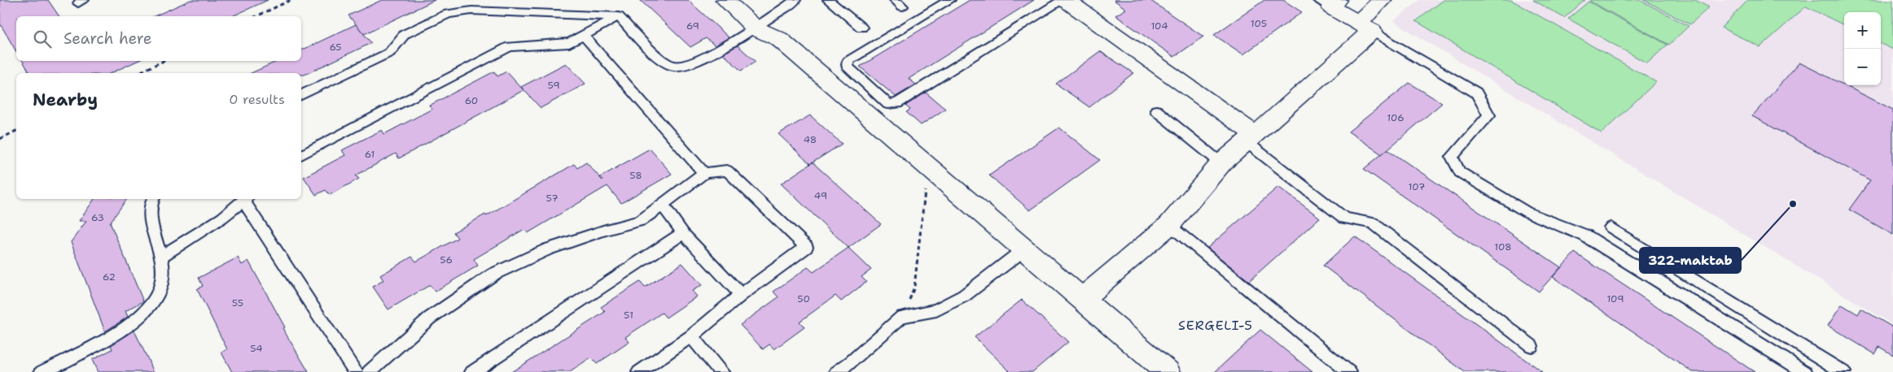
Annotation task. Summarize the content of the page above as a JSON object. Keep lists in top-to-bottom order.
{
  "districts": ["SERGELI-5"],
  "places": ["322-maktab"],
  "house_numbers": [
    "105",
    "69",
    "104",
    "65",
    "59",
    "60",
    "106",
    "48",
    "61",
    "58",
    "107",
    "49",
    "57",
    "63",
    "108",
    "56",
    "62",
    "50",
    "109",
    "55",
    "51",
    "54"
  ],
  "page": {
    "map_buttons": ["+", "−"],
    "search": "Search here",
    "heading": ["Nearby", "0 results"]
  }
}
